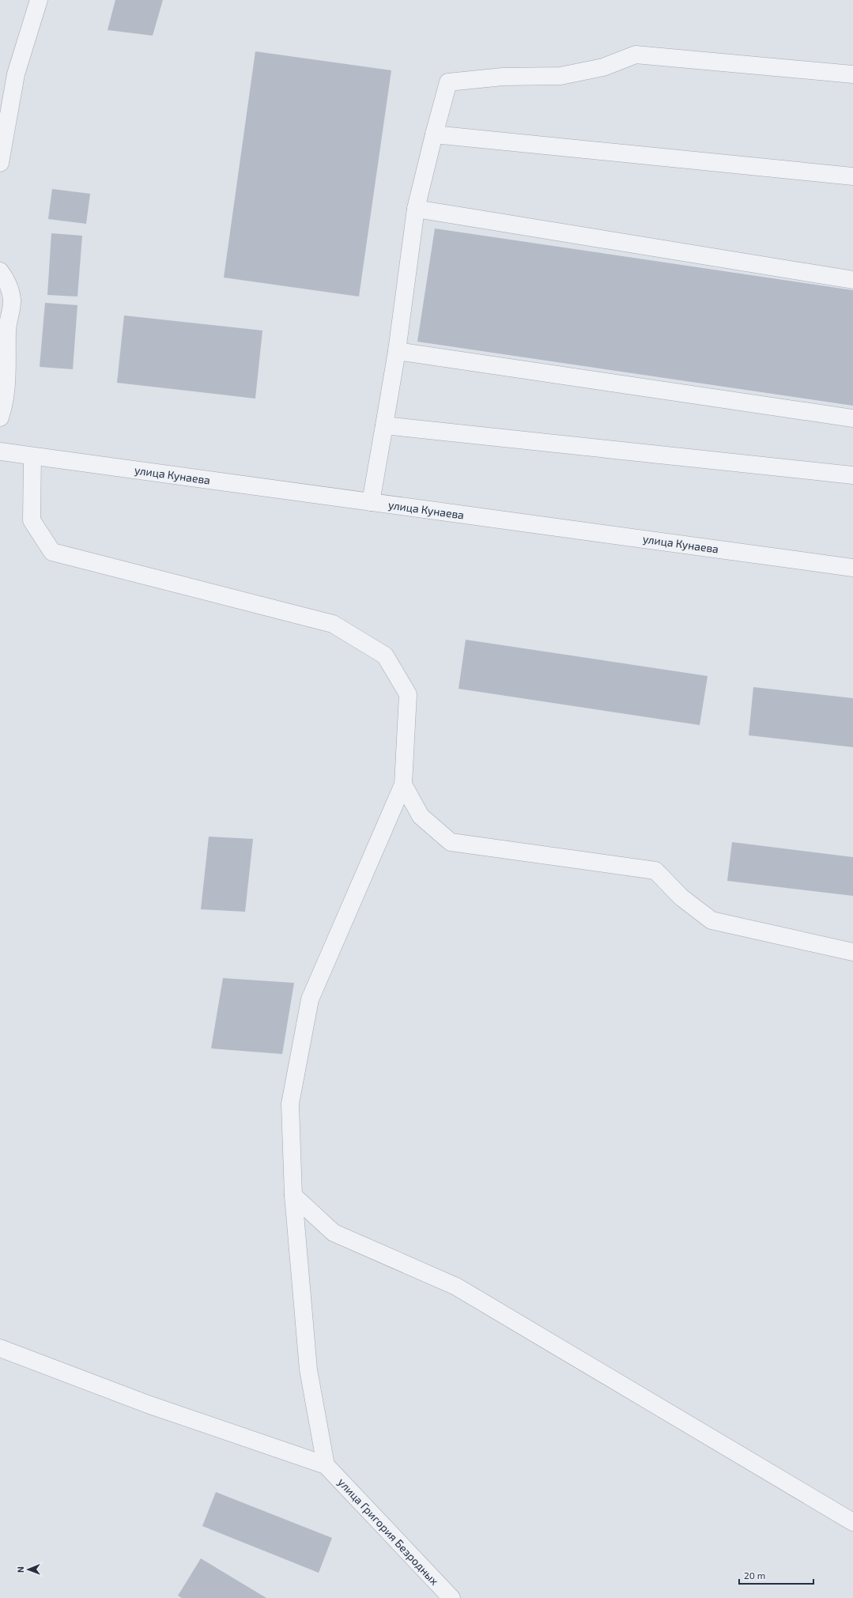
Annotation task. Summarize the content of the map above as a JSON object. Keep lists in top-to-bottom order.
{
  "streets": {
    "street": ["улица Кунаева", "улица Григория Безродных"]
  },
  "scale_bar": "20 m",
  "north": "left"
}
